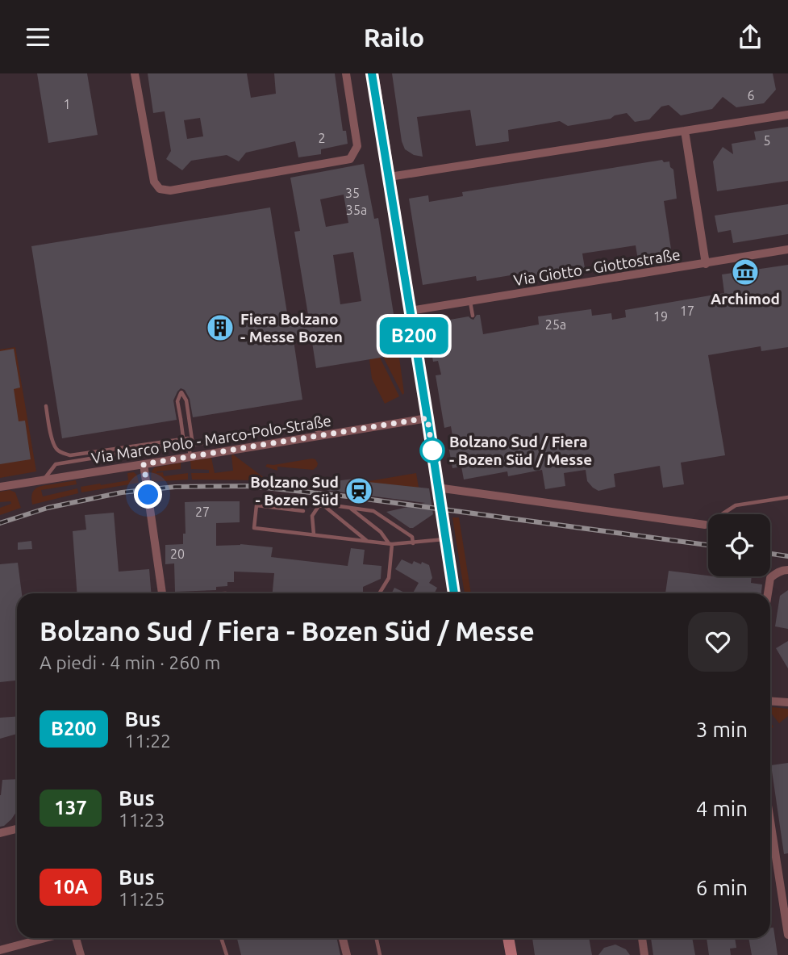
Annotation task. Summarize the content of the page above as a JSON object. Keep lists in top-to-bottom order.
{
  "streets": {
    "street": ["Via Giotto - Giottostraße", "Via Marco Polo - Marco-Polo-Straße"]
  },
  "places": {
    "museum": ["Archimod"],
    "building": ["Fiera Bolzano - Messe Bozen"],
    "other": ["Bolzano Sud / Fiera - Bozen Süd / Messe"],
    "station": ["Bolzano Sud - Bozen Süd"]
  },
  "lines": ["bus line B200"],
  "house_numbers": [
    "6",
    "1",
    "2",
    "5",
    "35",
    "35a",
    "17",
    "19",
    "25a",
    "27",
    "20"
  ],
  "page": {
    "header": "Railo",
    "on_map": "B200",
    "heading": ["Bolzano Sud / Fiera - Bozen Süd / Messe", "A piedi · 4 min · 260 m"],
    "list": [
      {
        "mark": "B200",
        "name": "Bus",
        "note": "11:22",
        "value": "3 min"
      },
      {
        "mark": "137",
        "name": "Bus",
        "note": "11:23",
        "value": "4 min"
      },
      {
        "mark": "10A",
        "name": "Bus",
        "note": "11:25",
        "value": "6 min"
      }
    ]
  }
}
